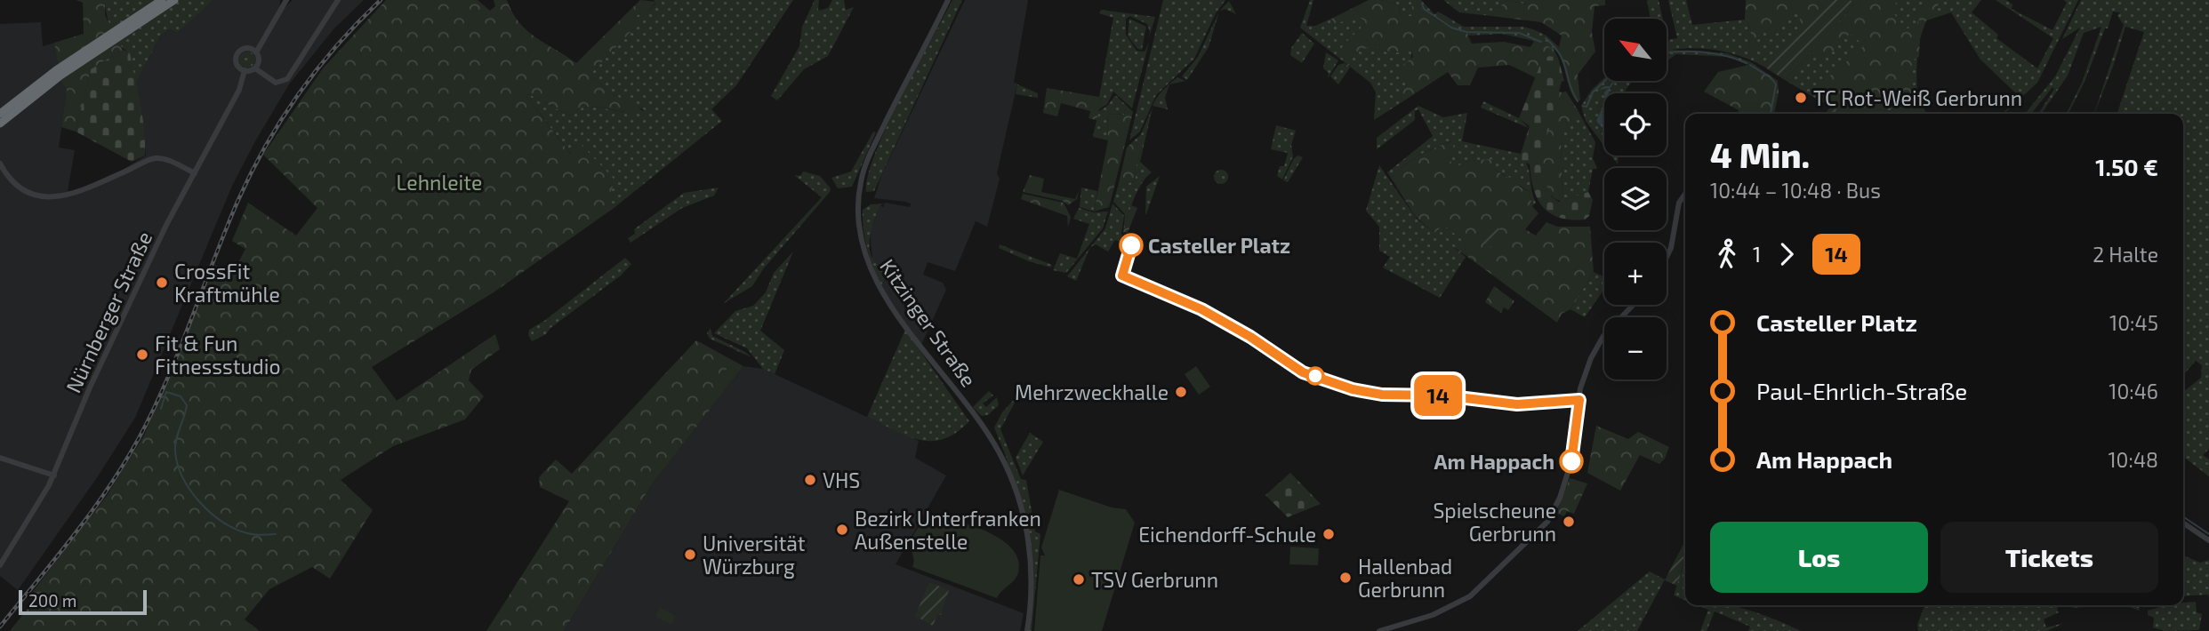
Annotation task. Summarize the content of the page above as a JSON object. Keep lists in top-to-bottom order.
{
  "streets": {
    "street": ["Nürnberger Straße", "Kitzinger Straße"]
  },
  "parks": ["Lehnleite"],
  "places": [
    "TC Rot-Weiß Gerbrunn",
    "Casteller Platz",
    "CrossFit Kraftmühle",
    "Fit & Fun Fitnessstudio",
    "Mehrzweckhalle",
    "Am Happach",
    "VHS",
    "Spielscheune Gerbrunn",
    "Bezirk Unterfranken Außenstelle",
    "Eichendorff-Schule",
    "Universität Würzburg",
    "Hallenbad Gerbrunn",
    "TSV Gerbrunn"
  ],
  "lines": ["bus line 14"],
  "scale_bar": "200 m",
  "north": "top left",
  "page": {
    "on_map": "14",
    "map_buttons": ["+", "−"],
    "heading": ["4 Min.", "10:44 – 10:48 · Bus", "1.50 €"],
    "legs": ["1", "14", "2 Halte"],
    "list": [
      {
        "name": "Casteller Platz",
        "value": "10:45"
      },
      {
        "name": "Paul-Ehrlich-Straße",
        "value": "10:46"
      },
      {
        "name": "Am Happach",
        "value": "10:48"
      }
    ],
    "buttons": ["Los", "Tickets"],
    "scale": "200 m"
  }
}
